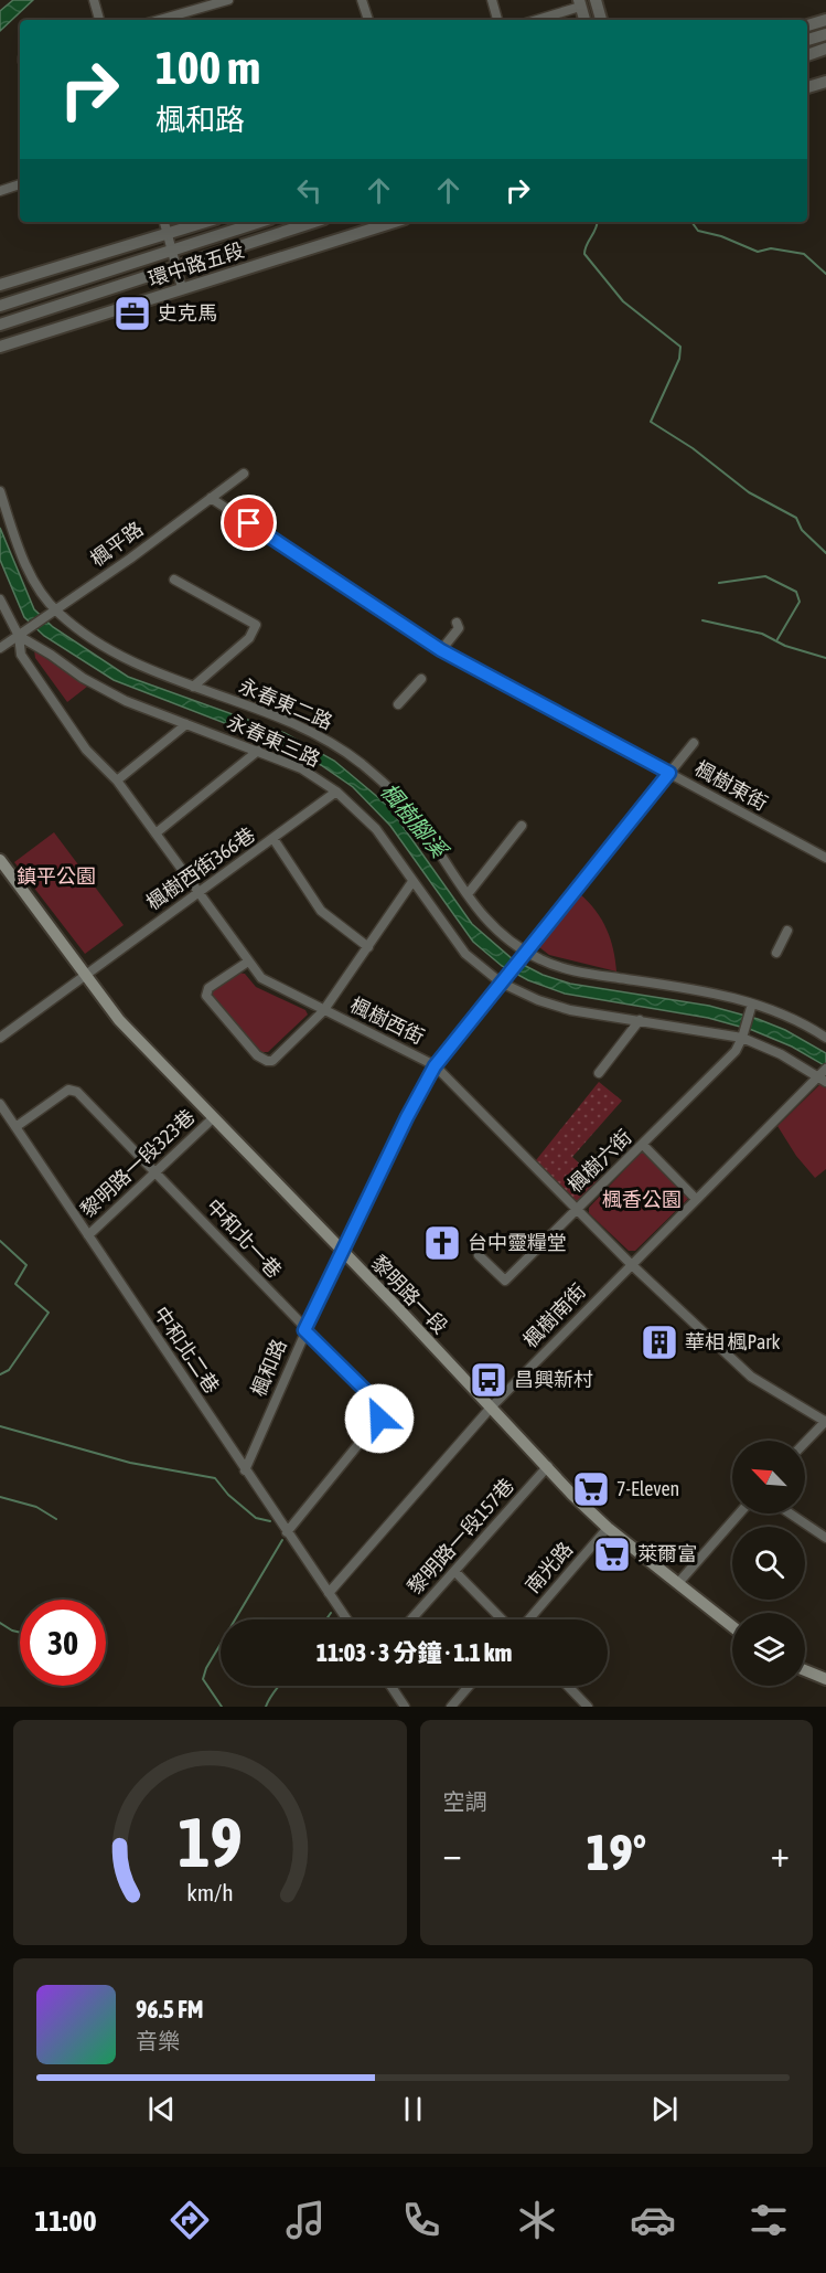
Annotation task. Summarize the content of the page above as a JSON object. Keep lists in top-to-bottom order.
{
  "streets": {
    "main road": ["黎明路一段"],
    "street": [
      "環中路五段",
      "楓平路",
      "永春東二路",
      "永春東三路",
      "楓樹東街",
      "楓樹西街366巷",
      "楓樹西街",
      "楓樹六街",
      "黎明路一段323巷",
      "中和北一巷",
      "楓樹南街",
      "中和北二巷",
      "楓和路",
      "黎明路一段157巷",
      "南光路"
    ]
  },
  "crossings": [
    ["楓平路", "永春東二路"],
    ["楓平路", "永春東三路"],
    ["楓平路", "楓樹東街"],
    ["楓平路", "楓樹西街"],
    ["永春東二路", "楓和路"],
    ["永春東三路", "楓樹西街366巷"],
    ["永春東三路", "楓樹西街"],
    ["永春東三路", "楓樹六街"],
    ["永春東三路", "楓樹南街"],
    ["永春東三路", "楓和路"],
    ["楓樹西街366巷", "楓樹西街"],
    ["楓樹西街366巷", "黎明路一段"],
    ["楓樹西街", "楓樹六街"],
    ["楓樹西街", "楓樹南街"],
    ["楓樹西街", "楓和路"],
    ["黎明路一段323巷", "中和北一巷"],
    ["黎明路一段323巷", "黎明路一段"],
    ["黎明路一段323巷", "中和北二巷"],
    ["中和北一巷", "中和北二巷"],
    ["中和北一巷", "楓和路"],
    ["黎明路一段", "楓樹南街"],
    ["黎明路一段", "楓和路"],
    ["黎明路一段", "黎明路一段157巷"],
    ["黎明路一段", "南光路"],
    ["楓樹南街", "中和北二巷"],
    ["中和北二巷", "楓和路"]
  ],
  "water": ["楓樹腳溪"],
  "parks": ["鎮平公園", "楓香公園"],
  "places": {
    "office": ["史克馬"],
    "church": ["台中靈糧堂"],
    "building": ["華相 楓Park"],
    "bus stop": ["昌興新村"],
    "supermarket": ["7-Eleven", "萊爾富"]
  },
  "north": "top left",
  "page": {
    "turn": ["100 m", "楓和路"],
    "limit": "30",
    "trip": "11:03 · 3 分鐘 · 1.1 km",
    "tile": "空調",
    "heat": ["−", "19°", "+"],
    "song": ["96.5 FM", "音樂"],
    "tabs": "11:00",
    "gauge": ["19", "km/h"]
  }
}
